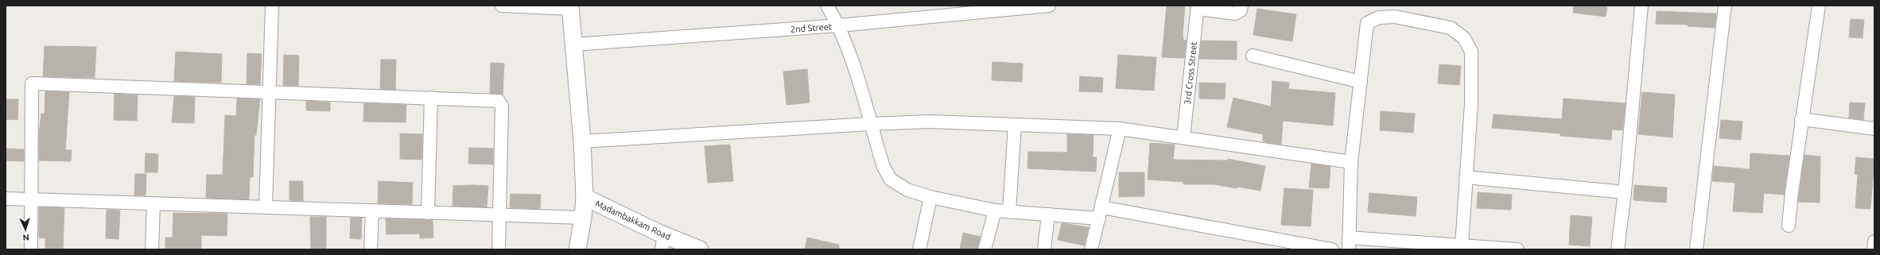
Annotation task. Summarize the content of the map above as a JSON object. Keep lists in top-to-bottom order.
{
  "streets": {
    "street": ["2nd Street", "3rd Cross Street", "Madambakkam Road"]
  },
  "north": "bottom"
}
